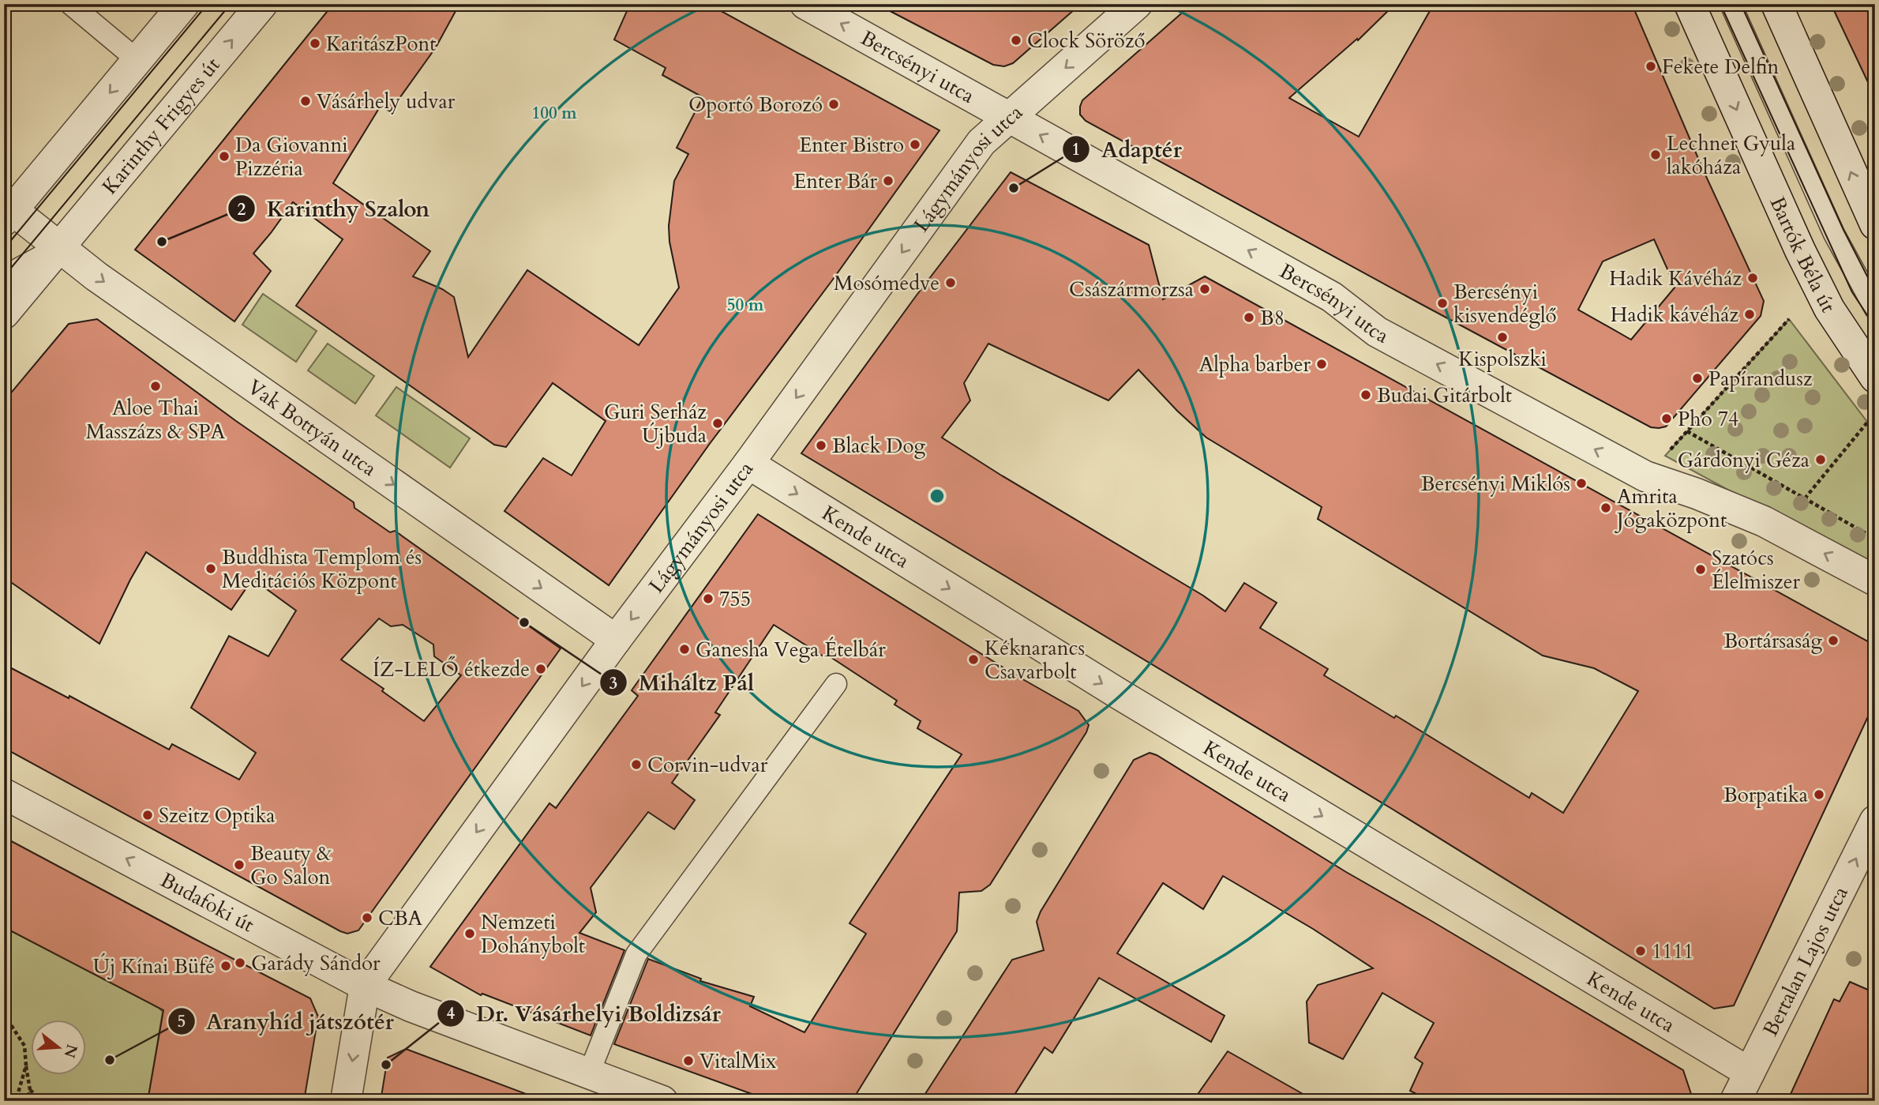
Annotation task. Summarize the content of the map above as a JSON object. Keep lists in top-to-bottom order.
{
  "streets": {
    "street": [
      "Bercsényi utca",
      "Karinthy Frigyes út",
      "Lágymányosi utca",
      "Bartók Béla út",
      "Vak Bottyán utca",
      "Kende utca",
      "Budafoki út",
      "Bertalan Lajos utca"
    ]
  },
  "crossings": [
    ["Bercsényi utca", "Lágymányosi utca"],
    ["Karinthy Frigyes út", "Vak Bottyán utca"],
    ["Lágymányosi utca", "Vak Bottyán utca"],
    ["Lágymányosi utca", "Kende utca"],
    ["Lágymányosi utca", "Budafoki út"],
    ["Kende utca", "Bertalan Lajos utca"]
  ],
  "one_way": [
    "Bercsényi utca",
    "Lágymányosi utca",
    "Vak Bottyán utca",
    "Kende utca",
    "Budafoki út",
    "Bertalan Lajos utca"
  ],
  "places": [
    "Clock Söröző",
    "KaritászPont",
    "Fekete Delfin",
    "Vásárhely udvar",
    "Oportó Borozó",
    "Enter Bistro",
    "Lechner Gyula lakóháza",
    "Da Giovanni Pizzéria",
    "Enter Bár",
    "Adaptér",
    "Karinthy Szalon",
    "Hadik Kávéház",
    "Mosómedve",
    "Császármorzsa",
    "Bercsényi kisvendéglő",
    "Hadik kávéház",
    "B8",
    "Kispolszki",
    "Alpha barber",
    "Papírandusz",
    "Aloe Thai Masszázs & SPA",
    "Budai Gitárbolt",
    "Pho 74",
    "Guri Serház Újbuda",
    "Black Dog",
    "Gárdonyi Géza",
    "Bercsényi Miklós",
    "Amrita Jógaközpont",
    "Buddhista Templom és Meditációs Központ",
    "Szatócs Élelmiszer",
    "755",
    "Miháltz Pál",
    "Bortársaság",
    "Ganesha Vega Ételbár",
    "Kéknarancs Csavarbolt",
    "ÍZ-LELŐ étkezde",
    "Corvin-udvar",
    "Borpatika",
    "Szeitz Optika",
    "Beauty & Go Salon",
    "CBA",
    "Nemzeti Dohánybolt",
    "1111",
    "Garády Sándor",
    "Új Kínai Büfé",
    "Aranyhíd játszótér",
    "VitalMix",
    "Dr. Vásárhelyi Boldizsár"
  ],
  "north": "right",
  "rings": ["100 m", "50 m"]
}
